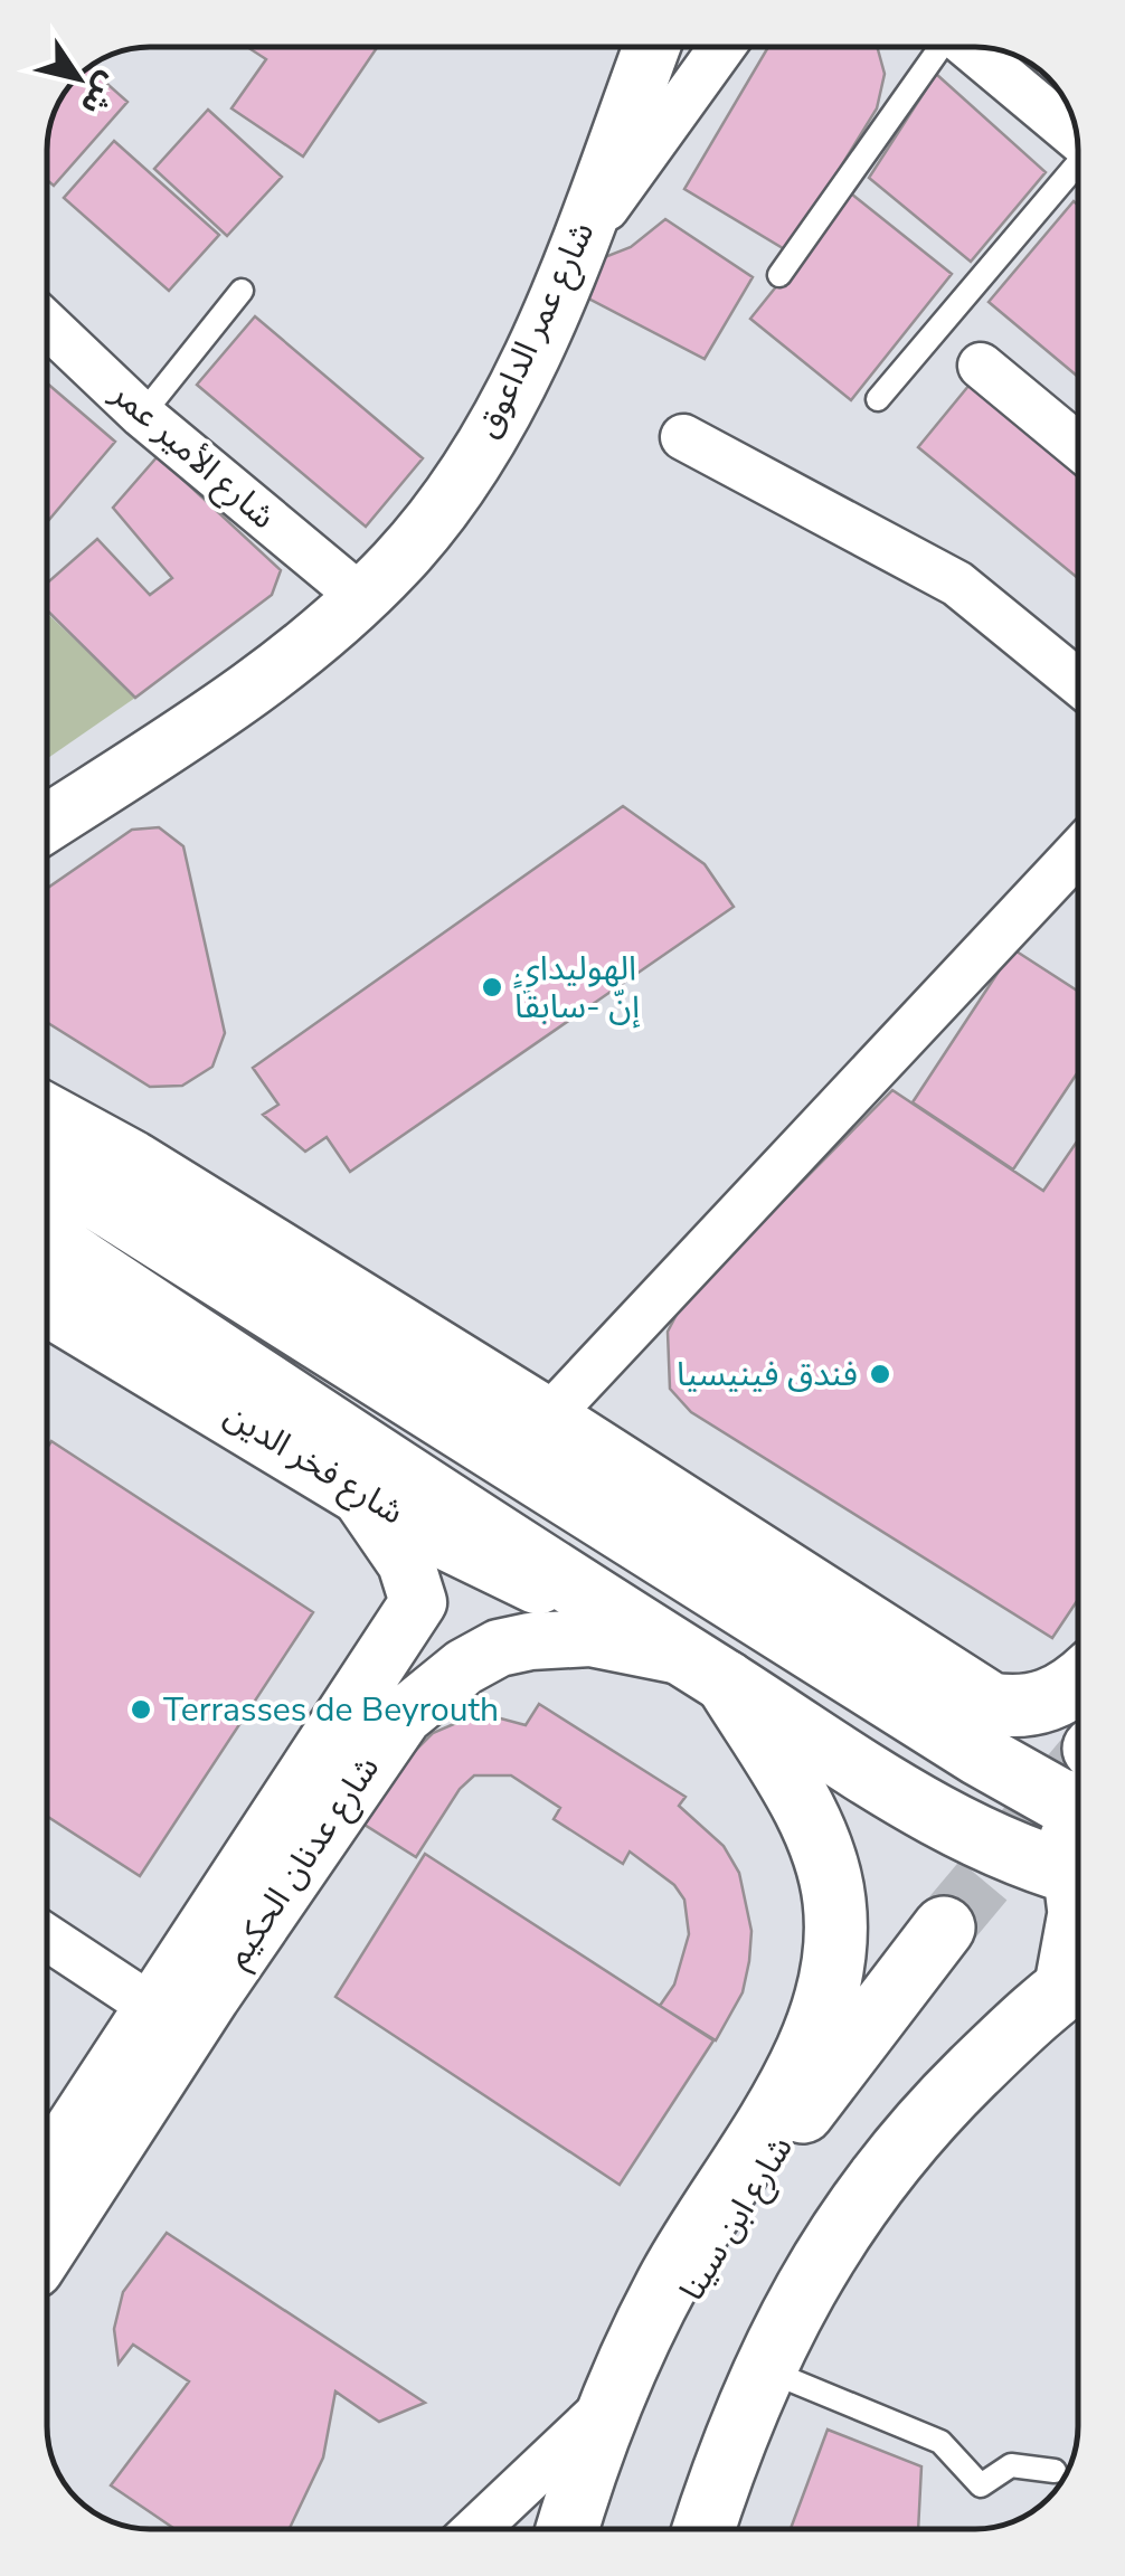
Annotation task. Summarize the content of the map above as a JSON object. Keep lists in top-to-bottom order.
{
  "streets": {
    "main road": ["شارع فخر الدين", "شارع ابن سينا"],
    "street": ["شارع عمر الداعوق", "شارع الأمير عمر", "شارع عدنان الحكيم"]
  },
  "crossings": [
    ["شارع عمر الداعوق", "شارع الأمير عمر"],
    ["شارع فخر الدين", "شارع عدنان الحكيم"]
  ],
  "places": ["الهوليداي إنّ -سابقاً", "فندق فينيسيا", "Terrasses de Beyrouth"],
  "north": "bottom right"
}
